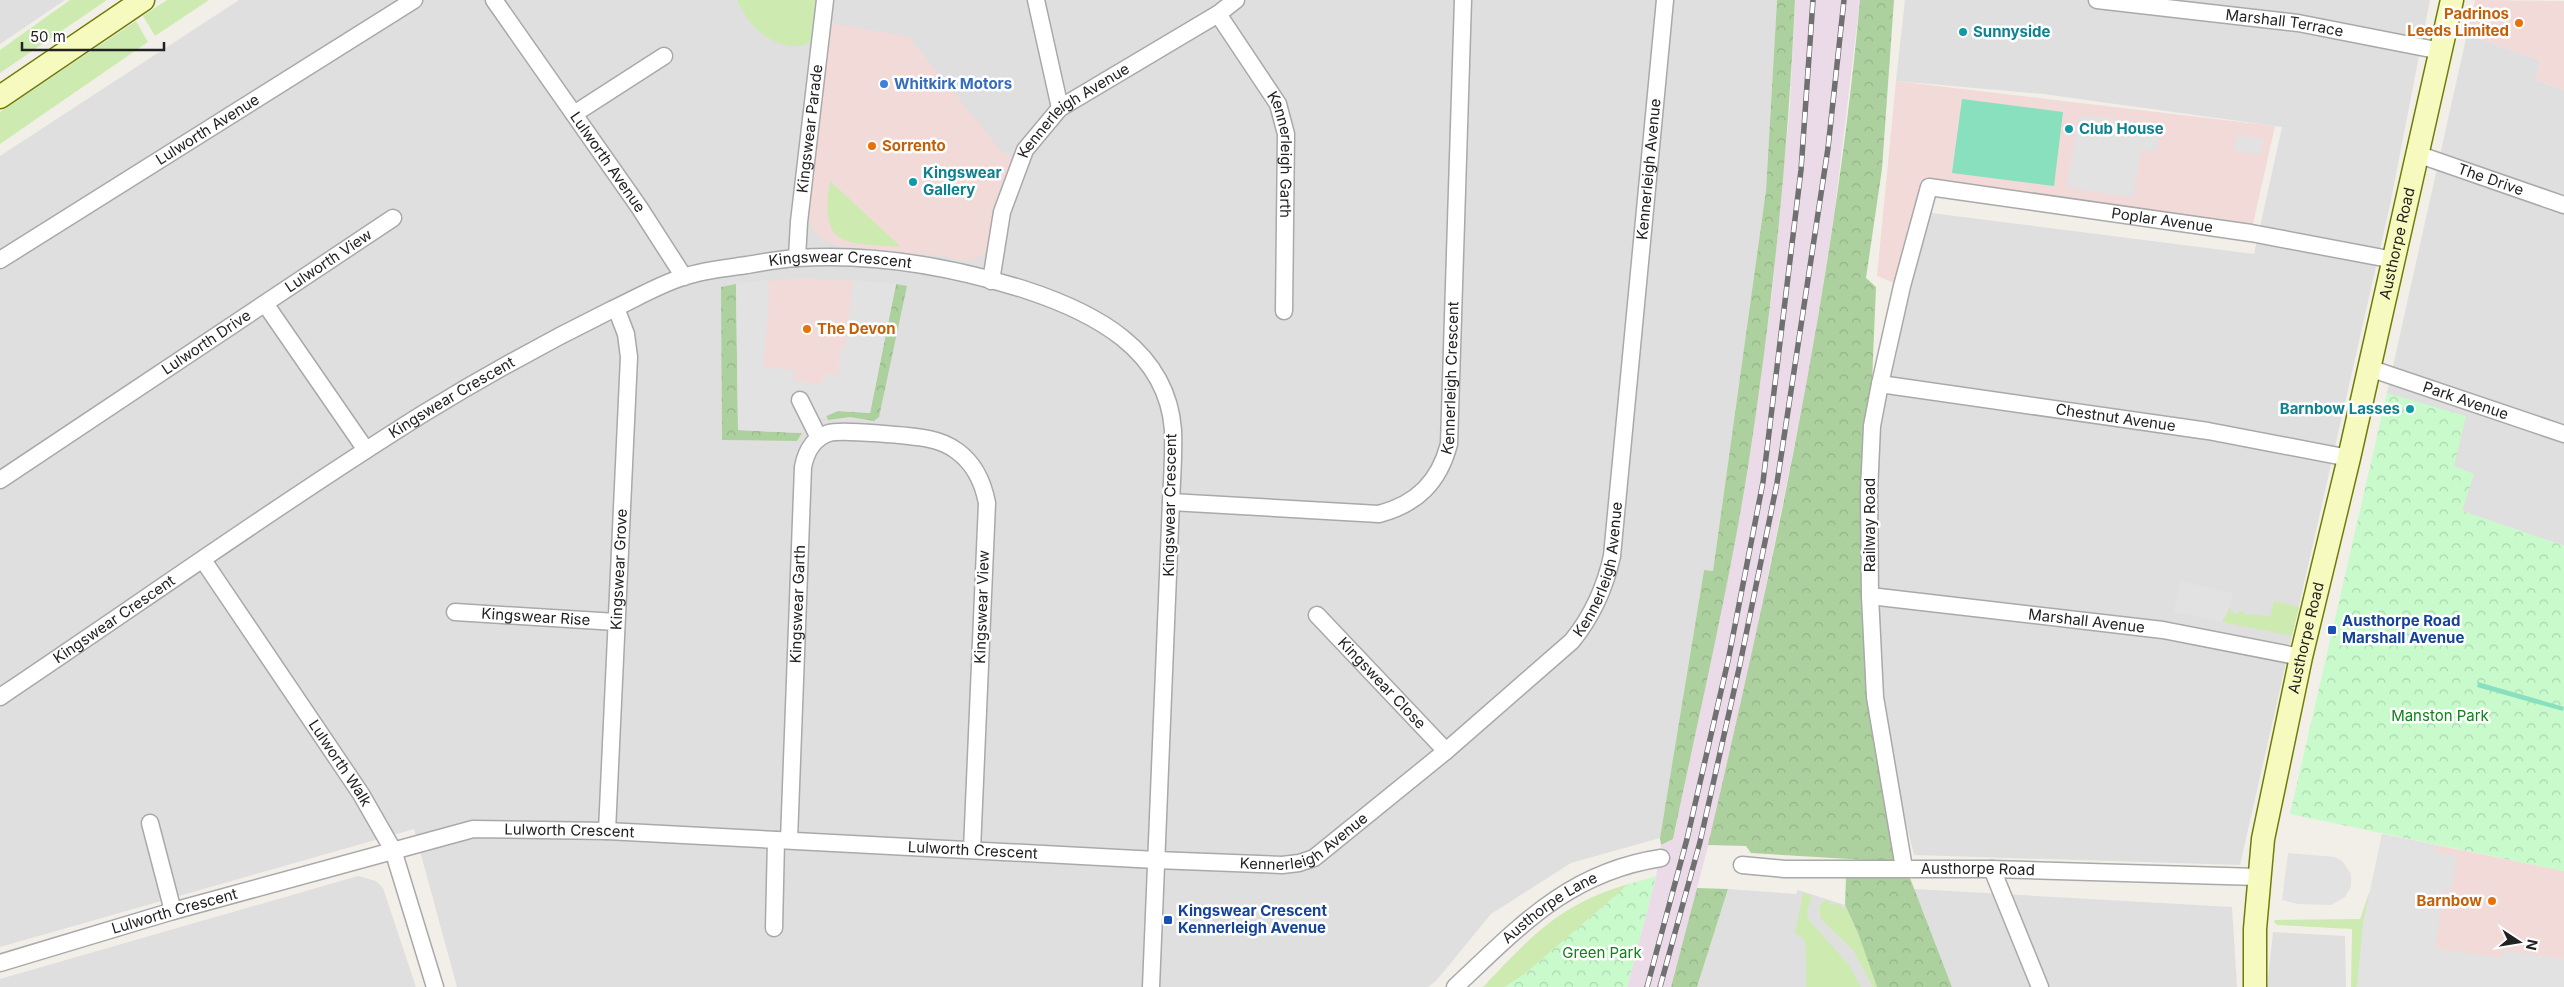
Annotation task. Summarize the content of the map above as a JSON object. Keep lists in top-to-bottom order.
{
  "streets": {
    "street": [
      "Marshall Terrace",
      "Kennerleigh Avenue",
      "Kingswear Parade",
      "Lulworth Avenue",
      "Kennerleigh Garth",
      "The Drive",
      "Poplar Avenue",
      "Austhorpe Road",
      "Lulworth View",
      "Kingswear Crescent",
      "Lulworth Drive",
      "Kennerleigh Crescent",
      "Park Avenue",
      "Chestnut Avenue",
      "Railway Road",
      "Kingswear Grove",
      "Kingswear Garth",
      "Kingswear View",
      "Kingswear Rise",
      "Marshall Avenue",
      "Kingswear Close",
      "Lulworth Walk",
      "Lulworth Crescent",
      "Austhorpe Lane"
    ]
  },
  "crossings": [
    ["Marshall Terrace", "Austhorpe Road"],
    ["Kennerleigh Avenue", "Kennerleigh Garth"],
    ["Kennerleigh Avenue", "Kingswear Crescent"],
    ["Kennerleigh Avenue", "Kingswear Close"],
    ["Kennerleigh Avenue", "Lulworth Crescent"],
    ["Kingswear Parade", "Kingswear Crescent"],
    ["Lulworth Avenue", "Kingswear Crescent"],
    ["The Drive", "Austhorpe Road"],
    ["Poplar Avenue", "Austhorpe Road"],
    ["Poplar Avenue", "Railway Road"],
    ["Austhorpe Road", "Park Avenue"],
    ["Austhorpe Road", "Chestnut Avenue"],
    ["Austhorpe Road", "Railway Road"],
    ["Austhorpe Road", "Marshall Avenue"],
    ["Lulworth View", "Lulworth Drive"],
    ["Kingswear Crescent", "Lulworth Drive"],
    ["Kingswear Crescent", "Kennerleigh Crescent"],
    ["Kingswear Crescent", "Kingswear Grove"],
    ["Kingswear Crescent", "Lulworth Walk"],
    ["Kingswear Crescent", "Lulworth Crescent"],
    ["Chestnut Avenue", "Railway Road"],
    ["Railway Road", "Marshall Avenue"],
    ["Kingswear Grove", "Kingswear Rise"],
    ["Kingswear Grove", "Lulworth Crescent"],
    ["Kingswear Garth", "Kingswear View"],
    ["Kingswear Garth", "Lulworth Crescent"],
    ["Kingswear View", "Lulworth Crescent"],
    ["Lulworth Walk", "Lulworth Crescent"]
  ],
  "parks": ["Manston Park", "Green Park"],
  "places": {
    "other": [
      "Padrinos Leeds Limited",
      "Sunnyside",
      "Whitkirk Motors",
      "Club House",
      "Sorrento",
      "Kingswear Gallery",
      "The Devon",
      "Barnbow Lasses",
      "Barnbow"
    ],
    "transit": ["Austhorpe Road Marshall Avenue", "Kingswear Crescent Kennerleigh Avenue"]
  },
  "scale_bar": "50 m",
  "north": "right"
}
